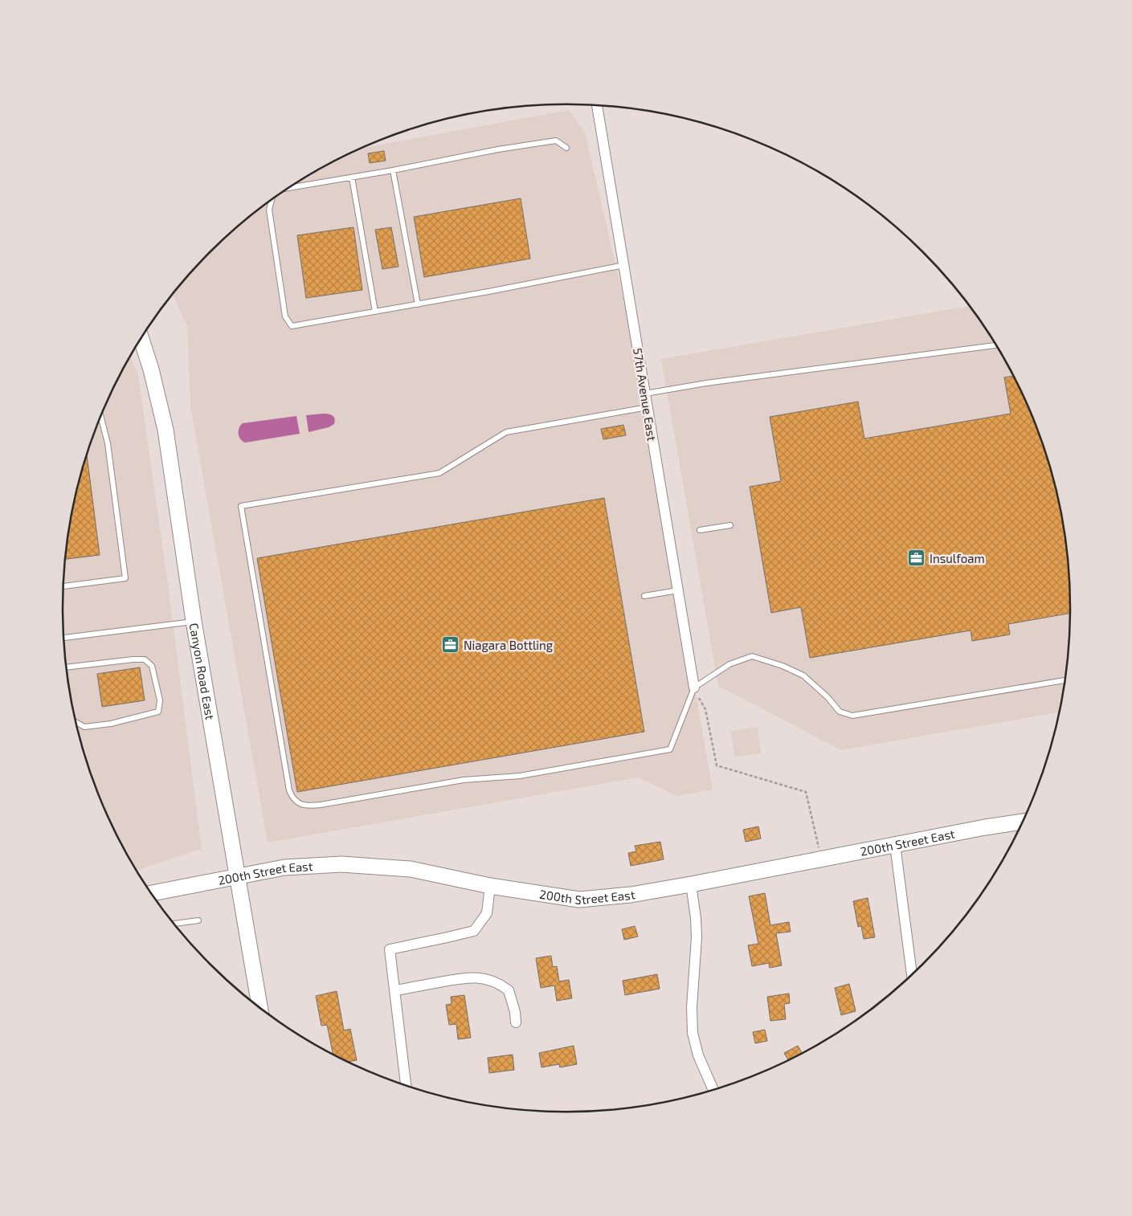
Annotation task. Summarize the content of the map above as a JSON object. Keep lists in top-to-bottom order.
{
  "streets": {
    "street": ["57th Avenue East", "Canyon Road East", "200th Street East"]
  },
  "crossings": [
    ["Canyon Road East", "200th Street East"]
  ],
  "places": {
    "office": ["Insulfoam", "Niagara Bottling"]
  }
}
